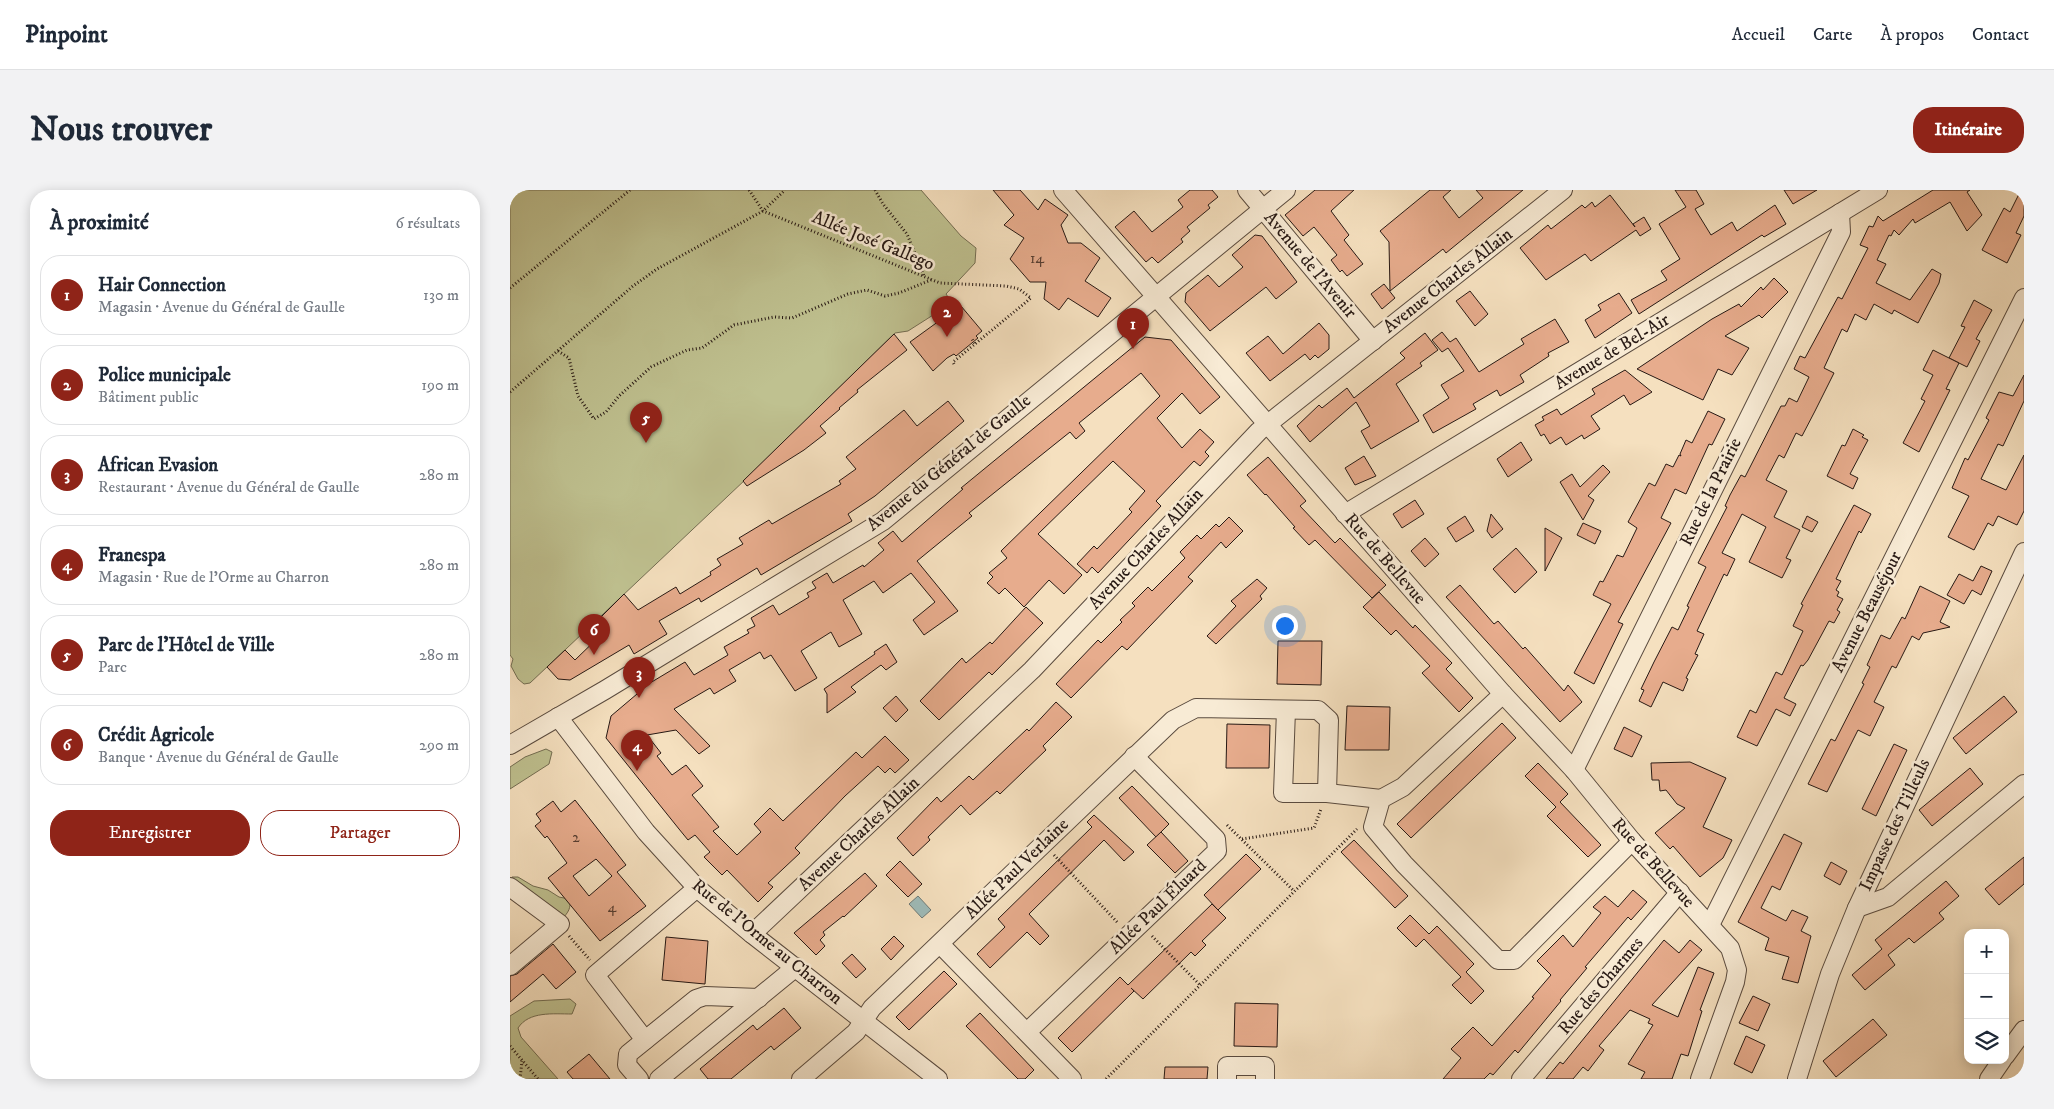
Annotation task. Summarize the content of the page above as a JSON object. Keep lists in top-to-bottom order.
{
  "streets": {
    "street": [
      "Avenue de l'Avenir",
      "Avenue Charles Allain",
      "Avenue de Bel-Air",
      "Avenue du Général de Gaulle",
      "Rue de la Prairie",
      "Rue de Bellevue",
      "Avenue Beauséjour",
      "Impasse des Tilleuls",
      "Allée Paul Verlaine",
      "Allée Paul Éluard",
      "Rue de l'Orme au Charron",
      "Rue des Charmes"
    ],
    "path": ["Allée José Gallego"]
  },
  "crossings": [
    ["Avenue de l'Avenir", "Avenue Charles Allain"],
    ["Avenue de l'Avenir", "Avenue du Général de Gaulle"],
    ["Avenue Charles Allain", "Rue de Bellevue"],
    ["Avenue Charles Allain", "Rue de l'Orme au Charron"],
    ["Avenue de Bel-Air", "Rue de la Prairie"],
    ["Avenue de Bel-Air", "Rue de Bellevue"],
    ["Avenue du Général de Gaulle", "Rue de Bellevue"],
    ["Avenue du Général de Gaulle", "Rue de l'Orme au Charron"],
    ["Rue de la Prairie", "Rue de Bellevue"],
    ["Rue de Bellevue", "Avenue Beauséjour"],
    ["Rue de Bellevue", "Rue des Charmes"],
    ["Allée Paul Verlaine", "Allée Paul Éluard"],
    ["Allée Paul Verlaine", "Rue de l'Orme au Charron"]
  ],
  "house_numbers": ["14", "2", "4"],
  "page": {
    "header": "Pinpoint",
    "nav": [
      "Accueil",
      "Carte",
      "À propos",
      "Contact"
    ],
    "buttons": [
      "Itinéraire",
      ["Enregistrer", "Partager"]
    ],
    "title": "Nous trouver",
    "heading": ["À proximité", "6 résultats"],
    "list": [
      {
        "mark": "1",
        "name": "Hair Connection",
        "note": "Magasin · Avenue du Général de Gaulle",
        "value": "130 m"
      },
      {
        "mark": "2",
        "name": "Police municipale",
        "note": "Bâtiment public",
        "value": "190 m"
      },
      {
        "mark": "3",
        "name": "African Evasion",
        "note": "Restaurant · Avenue du Général de Gaulle",
        "value": "280 m"
      },
      {
        "mark": "4",
        "name": "Franespa",
        "note": "Magasin · Rue de l'Orme au Charron",
        "value": "280 m"
      },
      {
        "mark": "5",
        "name": "Parc de l’Hôtel de Ville",
        "note": "Parc",
        "value": "280 m"
      },
      {
        "mark": "6",
        "name": "Crédit Agricole",
        "note": "Banque · Avenue du Général de Gaulle",
        "value": "290 m"
      }
    ],
    "pins": [
      "2",
      "1",
      "5",
      "6",
      "3",
      "4"
    ],
    "map_buttons": ["+", "−"]
  }
}
